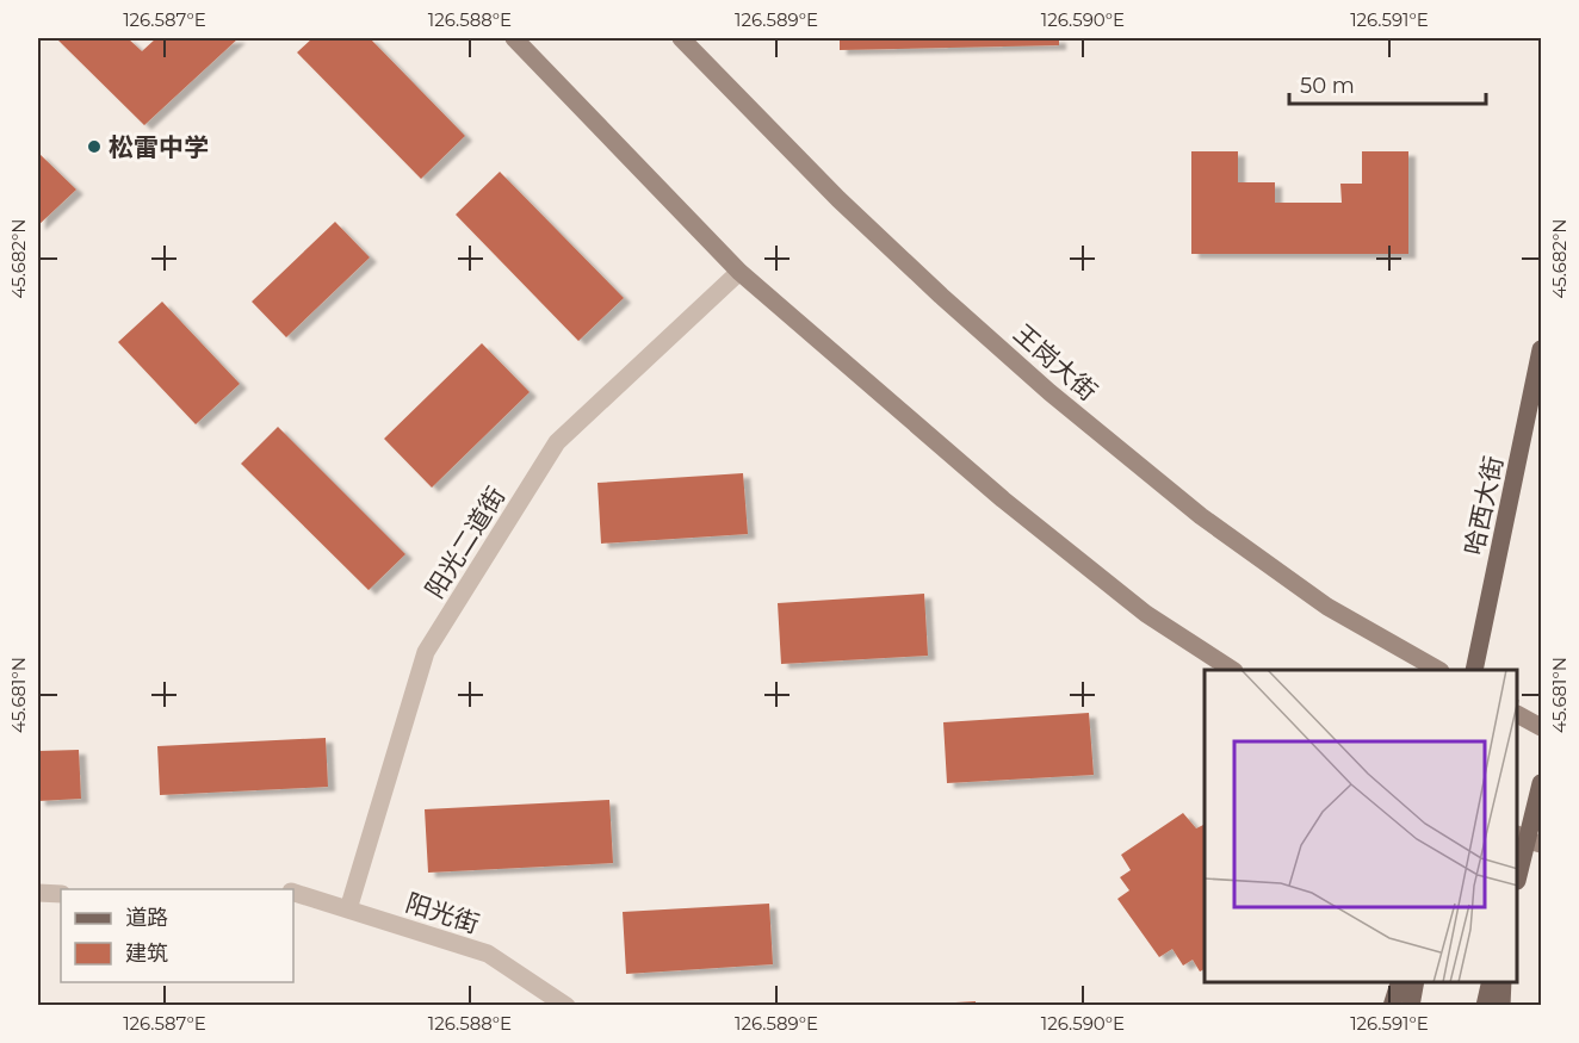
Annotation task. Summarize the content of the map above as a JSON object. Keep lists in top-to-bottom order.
{
  "streets": {
    "main road": ["王岗大街", "哈西大街"],
    "street": ["阳光二道街", "阳光街"]
  },
  "crossings": [
    ["阳光二道街", "阳光街"]
  ],
  "places": ["松雷中学"],
  "legend": ["道路", "建筑"],
  "scale_bar": "50 m",
  "coordinates": [
    "126.587°E",
    "126.588°E",
    "126.589°E",
    "126.590°E",
    "126.591°E",
    "45.682°N",
    "45.681°N"
  ]
}
